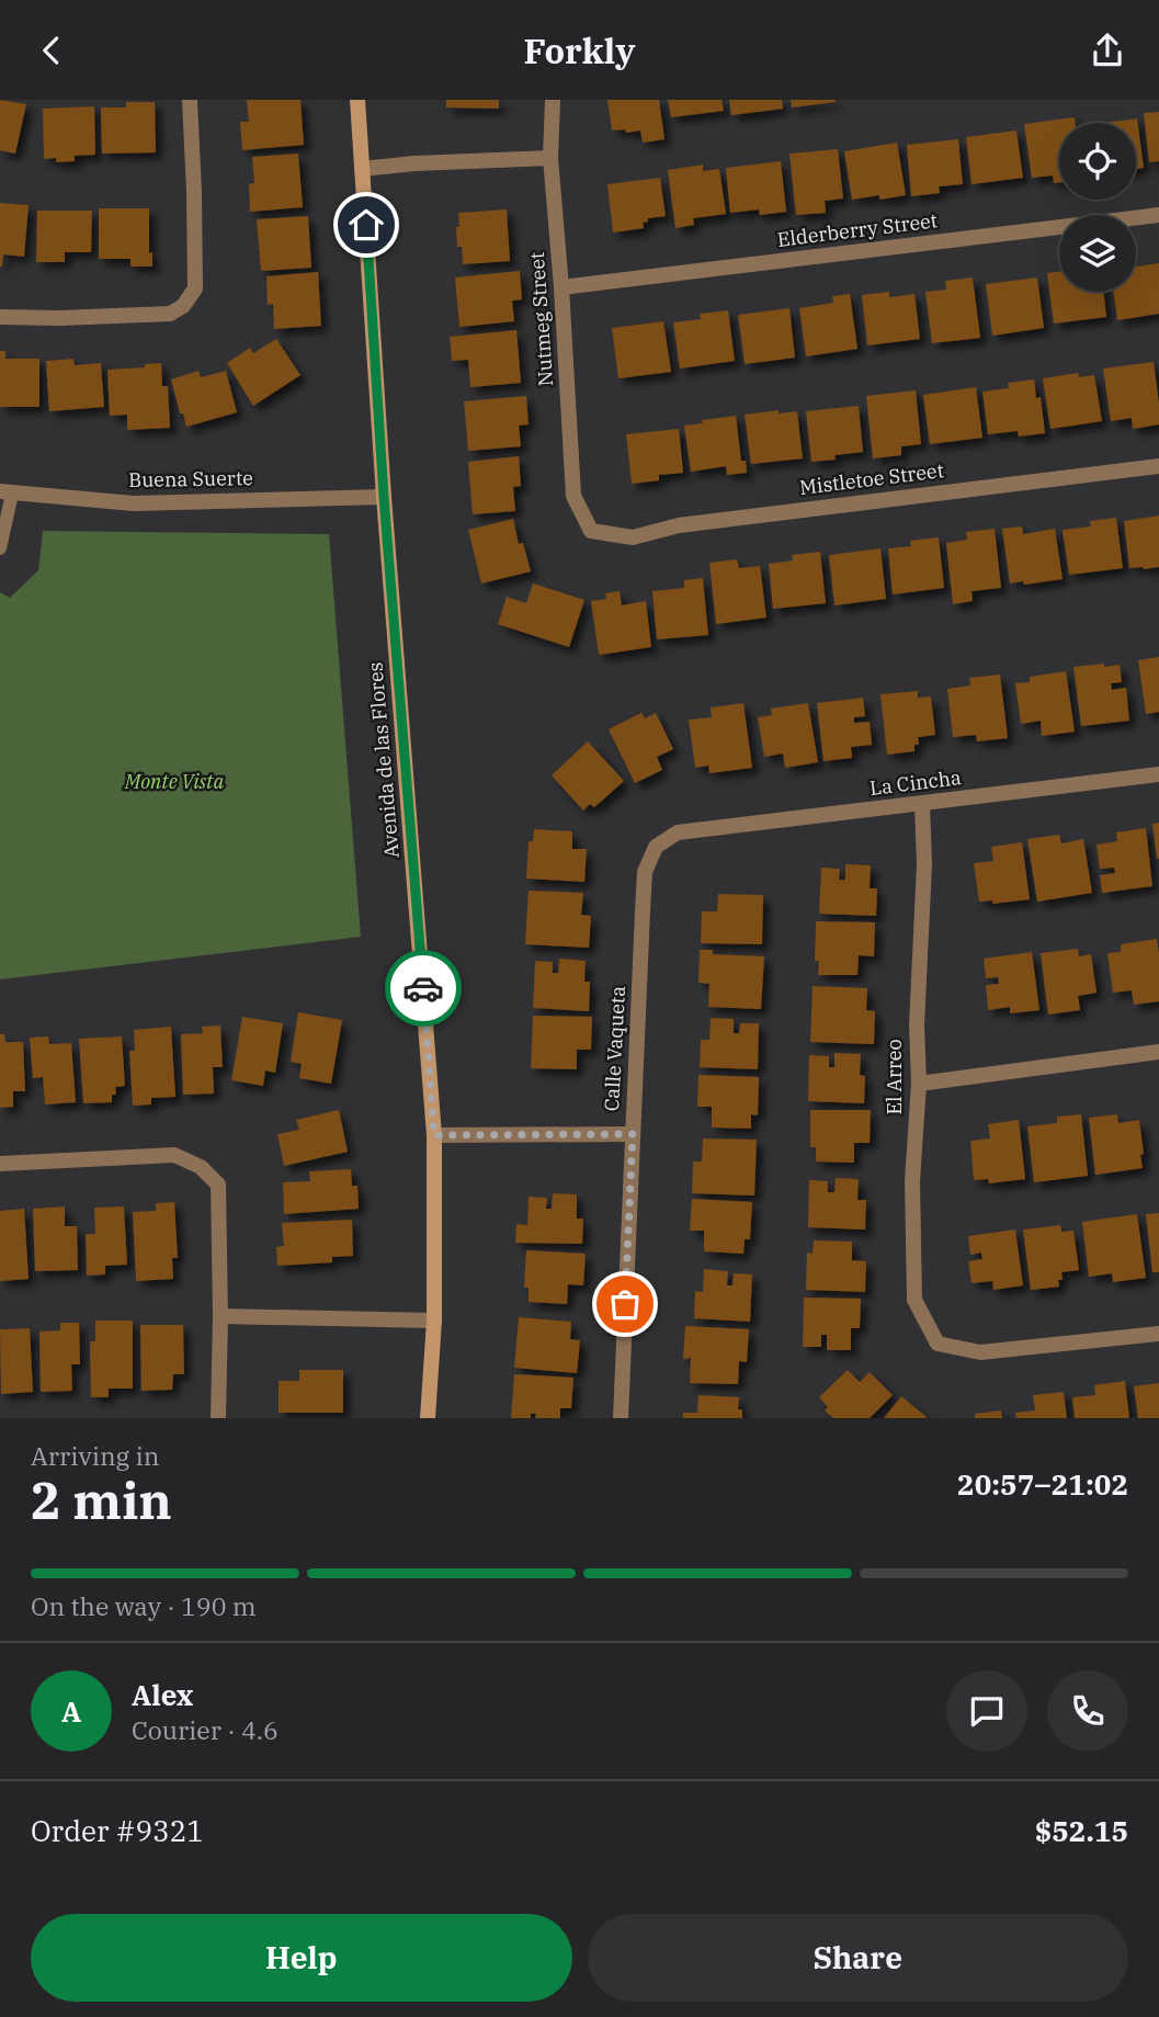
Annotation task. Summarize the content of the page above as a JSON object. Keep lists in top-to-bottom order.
{
  "streets": {
    "main road": ["Avenida de las Flores"],
    "street": [
      "Elderberry Street",
      "Nutmeg Street",
      "Buena Suerte",
      "Mistletoe Street",
      "La Cincha",
      "Calle Vaqueta",
      "El Arreo"
    ]
  },
  "crossings": [
    ["Elderberry Street", "Nutmeg Street"],
    ["Nutmeg Street", "Mistletoe Street"],
    ["Buena Suerte", "Avenida de las Flores"],
    ["La Cincha", "Calle Vaqueta"],
    ["La Cincha", "El Arreo"]
  ],
  "parks": ["Monte Vista"],
  "page": {
    "header": "Forkly",
    "heading": ["2 min", "Arriving in", "20:57–21:02"],
    "panel": [
      "Alex",
      "Courier · 4.6",
      "Order #9321",
      "$52.15"
    ],
    "bar": "On the way · 190 m",
    "round": "A",
    "buttons": ["Help", "Share"]
  }
}
